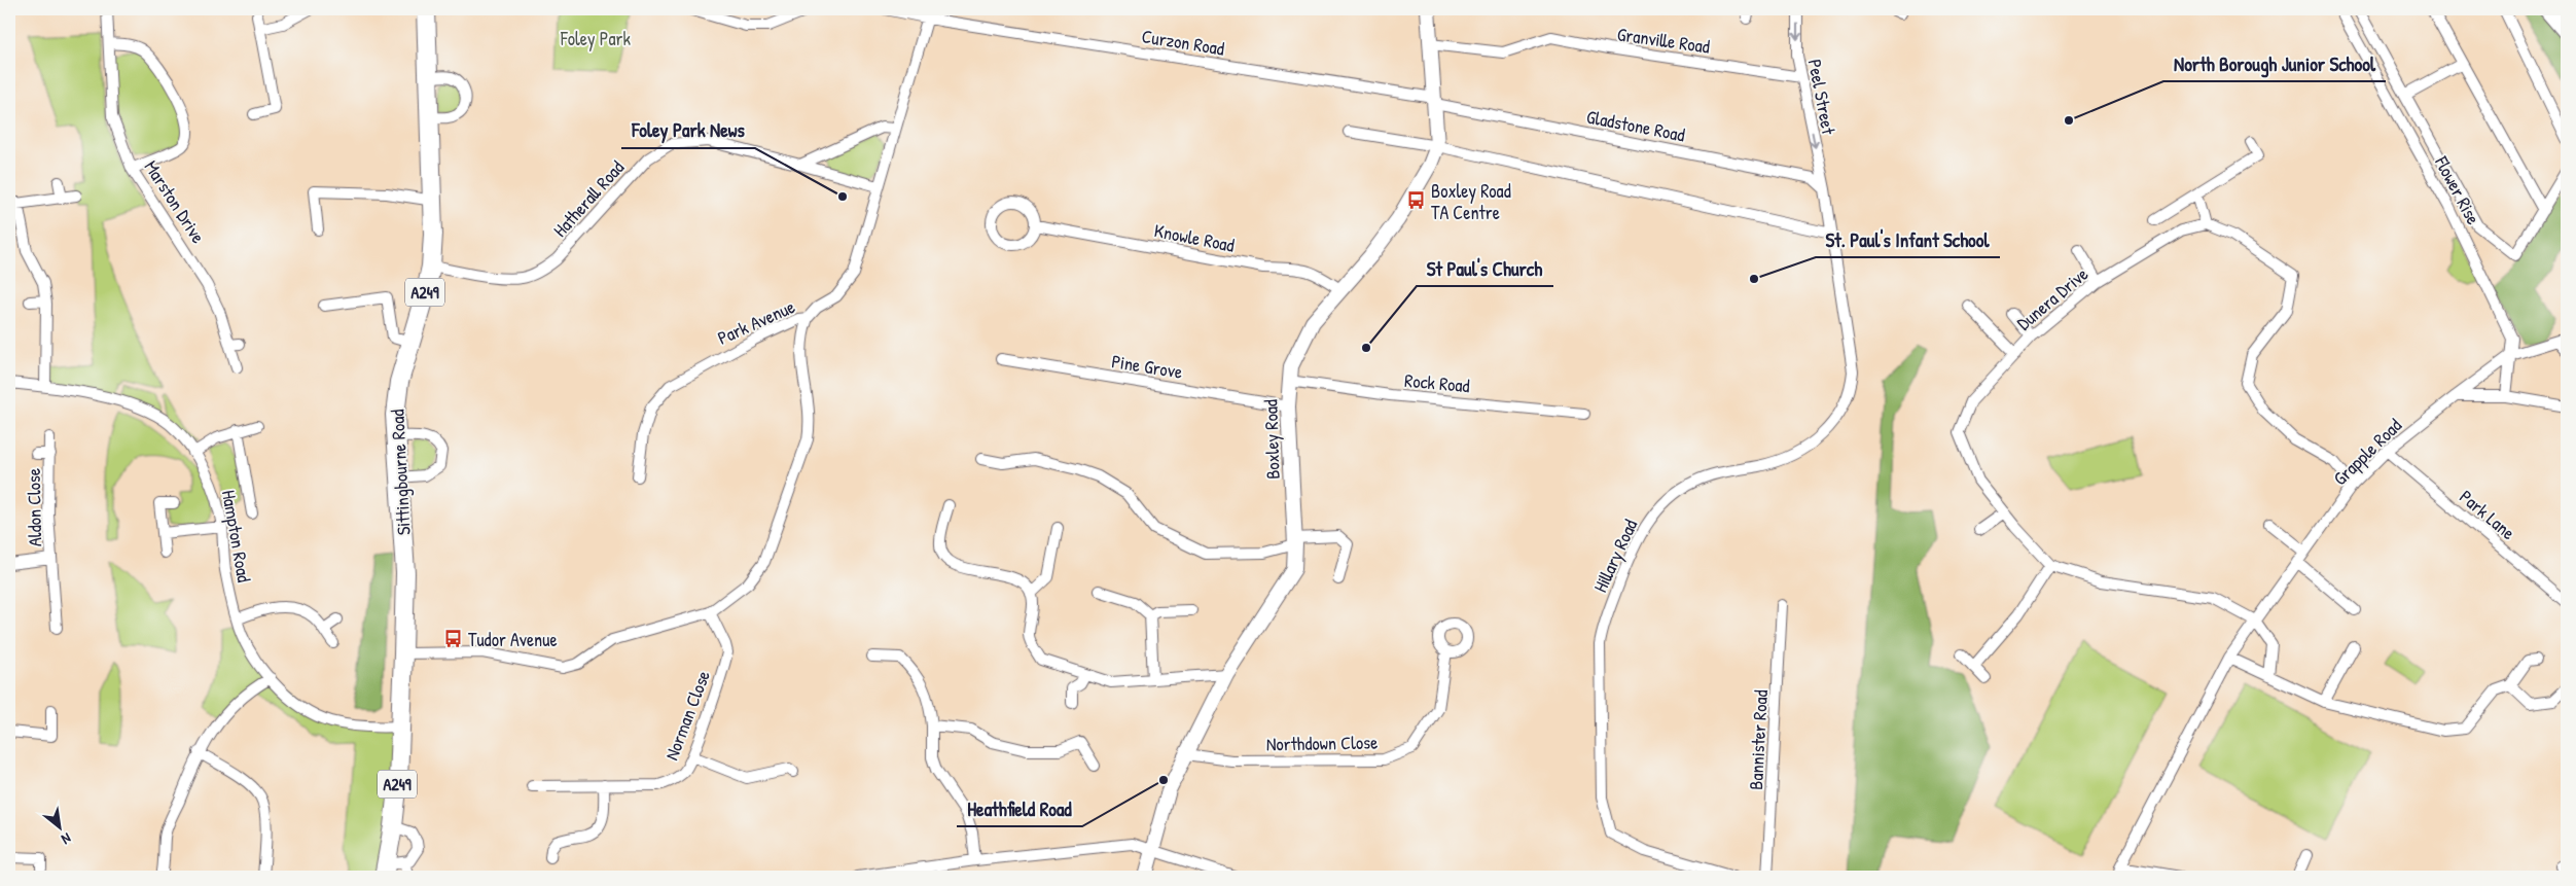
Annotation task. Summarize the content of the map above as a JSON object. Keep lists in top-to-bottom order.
{
  "streets": {
    "highway": ["A249", "Sittingbourne Road"],
    "street": [
      "Granville Road",
      "Curzon Road",
      "Peel Street",
      "Gladstone Road",
      "Flower Rise",
      "Hatherall Road",
      "Marston Drive",
      "Knowle Road",
      "Dunera Drive",
      "Park Avenue",
      "Pine Grove",
      "Rock Road",
      "Boxley Road",
      "Grapple Road",
      "Aldon Close",
      "Park Lane",
      "Hampton Road",
      "Hillary Road",
      "Norman Close",
      "Bannister Road",
      "Northdown Close"
    ]
  },
  "crossings": [
    ["Granville Road", "Peel Street"],
    ["Granville Road", "Boxley Road"],
    ["Curzon Road", "Gladstone Road"],
    ["Curzon Road", "Park Avenue"],
    ["Curzon Road", "Boxley Road"],
    ["Peel Street", "Gladstone Road"],
    ["Peel Street", "Hillary Road"],
    ["Gladstone Road", "Boxley Road"],
    ["Gladstone Road", "Hillary Road"],
    ["Flower Rise", "Grapple Road"],
    ["Hatherall Road", "Park Avenue"],
    ["Hatherall Road", "Sittingbourne Road"],
    ["Knowle Road", "Boxley Road"],
    ["Pine Grove", "Boxley Road"],
    ["Rock Road", "Boxley Road"],
    ["Boxley Road", "Northdown Close"],
    ["Grapple Road", "Park Lane"],
    ["Sittingbourne Road", "Hampton Road"]
  ],
  "one_way": ["Peel Street"],
  "parks": ["Foley Park"],
  "places": {
    "other": [
      "North Borough Junior School",
      "Foley Park News",
      "St. Paul's Infant School",
      "St Paul's Church",
      "Heathfield Road"
    ],
    "bus stop": ["Boxley Road TA Centre", "Tudor Avenue"]
  },
  "north": "bottom right"
}
